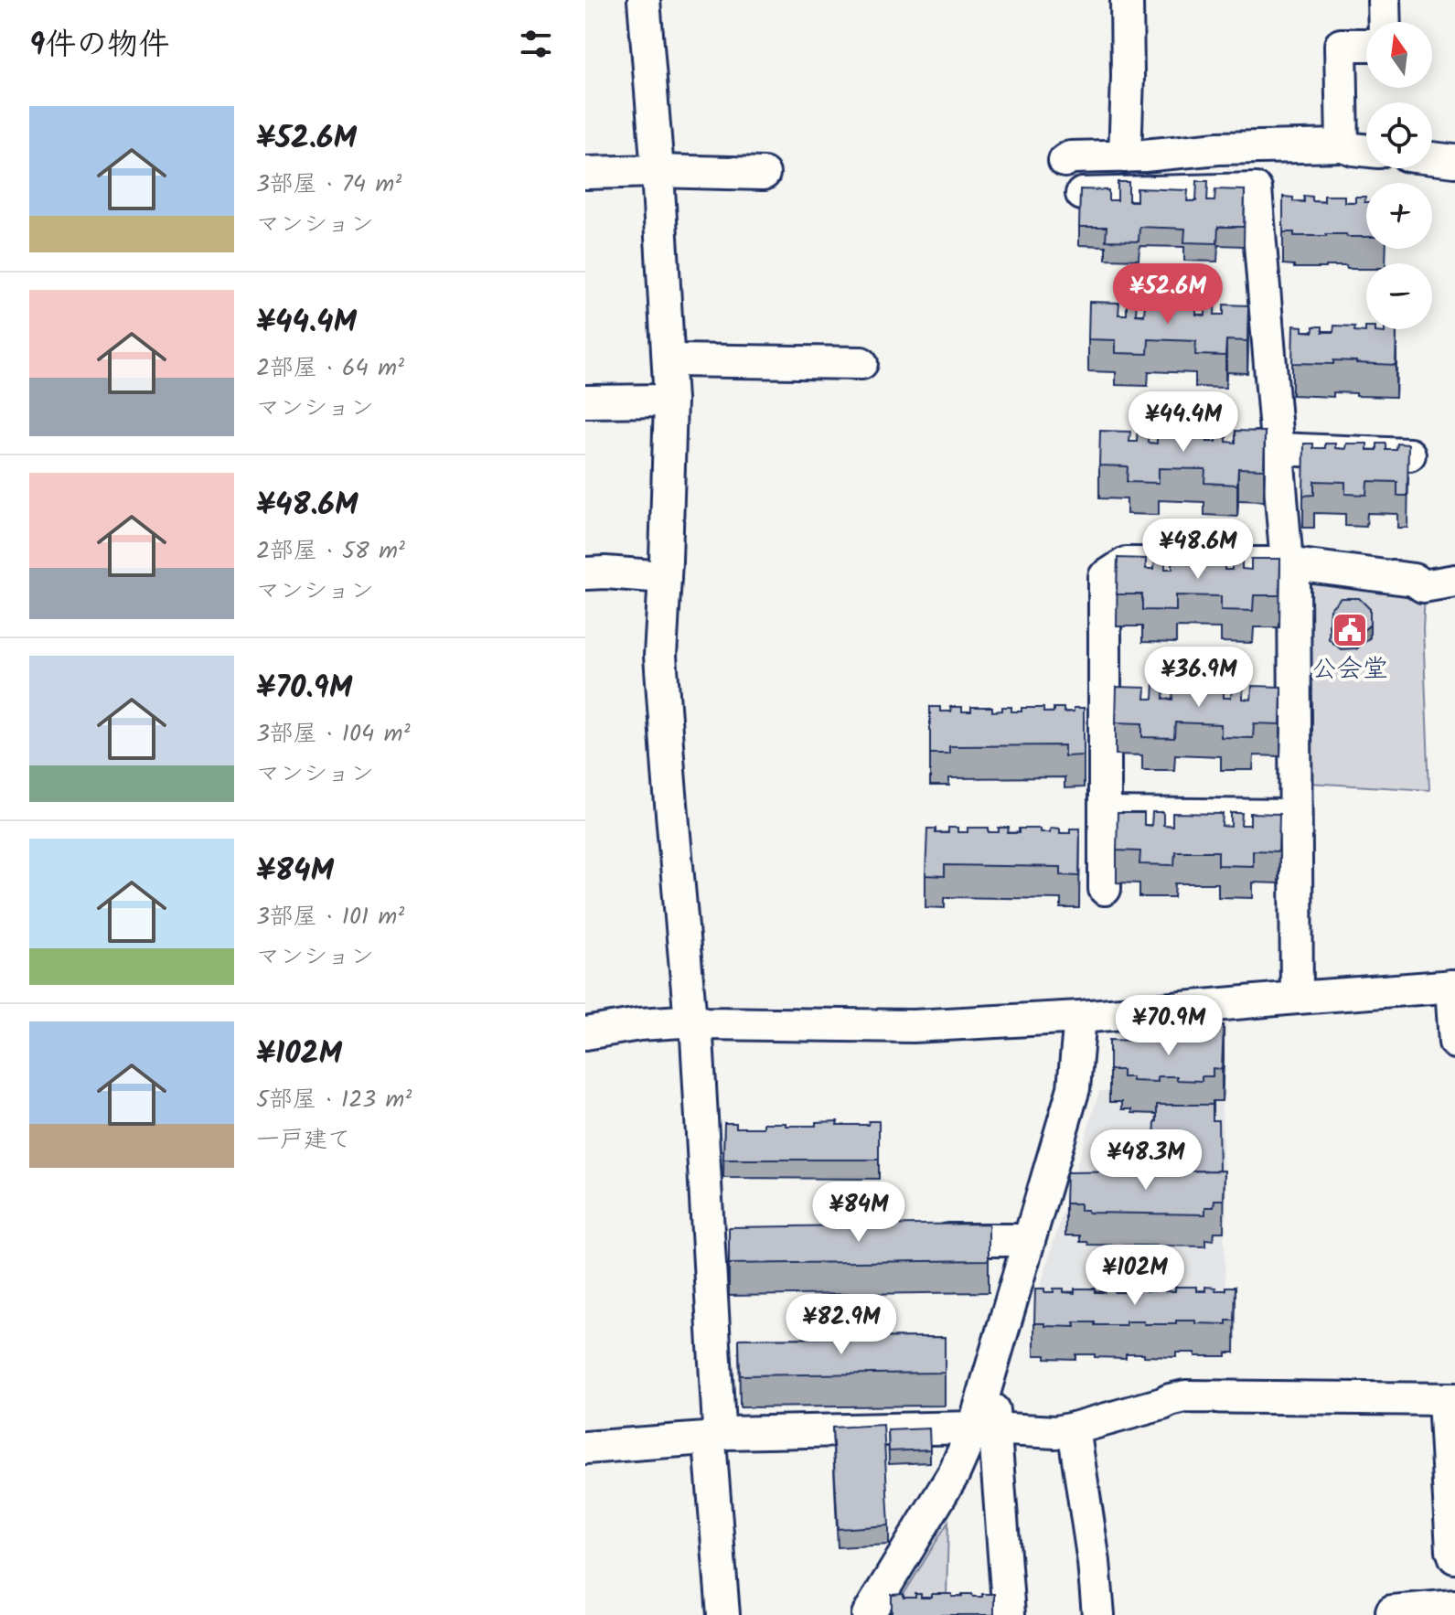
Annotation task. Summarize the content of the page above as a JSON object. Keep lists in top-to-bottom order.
{
  "places": {
    "public building": ["公会堂"]
  },
  "north": "top",
  "page": {
    "heading": "9件の物件",
    "map_buttons": ["+", "−"],
    "list": [
      {
        "name": "¥52.6M",
        "note": "3部屋 · 74 m² · マンション"
      },
      {
        "name": "¥44.4M",
        "note": "2部屋 · 64 m² · マンション"
      },
      {
        "name": "¥48.6M",
        "note": "2部屋 · 58 m² · マンション"
      },
      {
        "name": "¥70.9M",
        "note": "3部屋 · 104 m² · マンション"
      },
      {
        "name": "¥84M",
        "note": "3部屋 · 101 m² · マンション"
      },
      {
        "name": "¥102M",
        "note": "5部屋 · 123 m² · 一戸建て"
      }
    ],
    "price": [
      "¥52.6M",
      "¥44.4M",
      "¥48.6M",
      "¥36.9M",
      "¥70.9M",
      "¥48.3M",
      "¥84M",
      "¥102M",
      "¥82.9M"
    ]
  }
}
